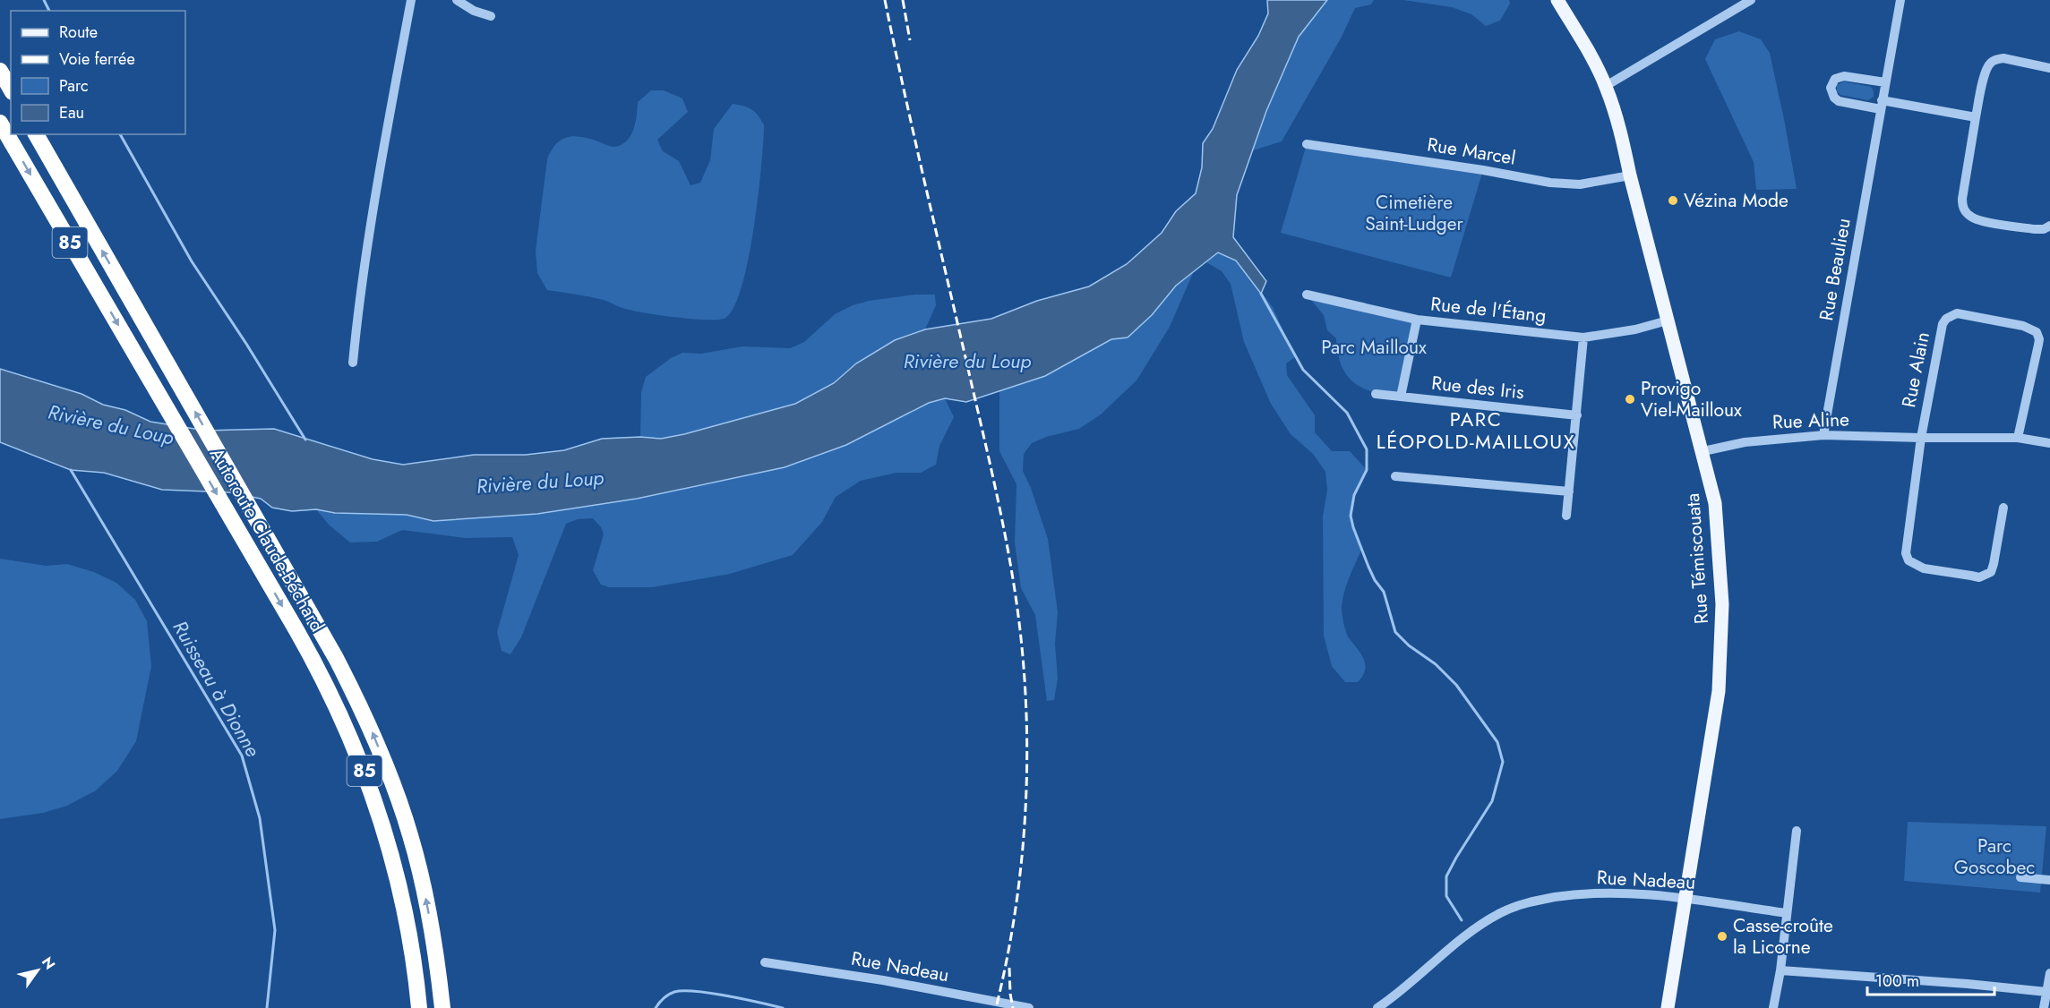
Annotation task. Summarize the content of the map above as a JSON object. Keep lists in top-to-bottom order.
{
  "streets": {
    "highway": ["85", "Autoroute Claude-Béchard"],
    "main road": ["Rue Témiscouata"],
    "street": [
      "Rue Marcel",
      "Rue Beaulieu",
      "Rue de l'Étang",
      "Rue Alain",
      "Rue des Iris",
      "Rue Aline",
      "Rue Nadeau"
    ]
  },
  "crossings": [
    ["Rue Marcel", "Rue Témiscouata"],
    ["Rue Beaulieu", "Rue Aline"],
    ["Rue de l'Étang", "Rue Témiscouata"],
    ["Rue Alain", "Rue Aline"],
    ["Rue Aline", "Rue Témiscouata"],
    ["Rue Témiscouata", "Rue Nadeau"]
  ],
  "districts": ["PARC LÉOPOLD-MAILLOUX"],
  "water": ["Rivière du Loup", "Ruisseau à Dionne"],
  "parks": ["Cimetière Saint-Ludger", "Parc Mailloux", "Parc Goscobec"],
  "places": ["Vézina Mode", "Provigo Viel-Mailloux", "Casse-croûte la Licorne"],
  "legend": [
    "Route",
    "Voie ferrée",
    "Parc",
    "Eau"
  ],
  "scale_bar": "100 m",
  "north": "top right"
}
